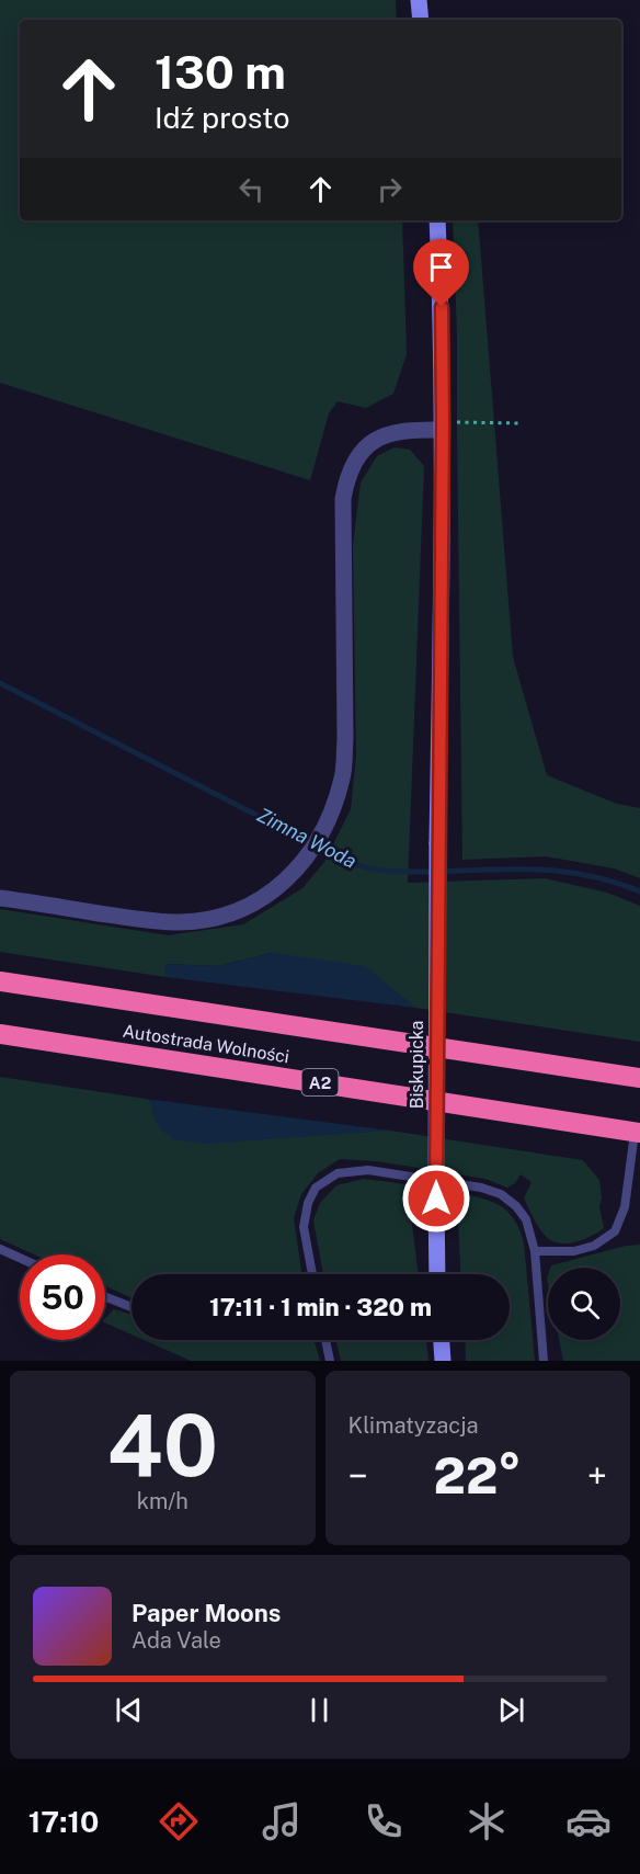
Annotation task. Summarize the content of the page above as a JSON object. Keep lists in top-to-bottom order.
{
  "streets": {
    "highway": ["Autostrada Wolności", "A2"],
    "main road": ["Biskupicka"]
  },
  "water": ["Zimna Woda"],
  "page": {
    "turn": ["130 m", "Idź prosto"],
    "limit": "50",
    "trip": "17:11 · 1 min · 320 m",
    "tile": [
      ["40", "km/h"],
      "Klimatyzacja"
    ],
    "heat": ["−", "22°", "+"],
    "song": ["Paper Moons", "Ada Vale"],
    "tabs": "17:10"
  }
}
